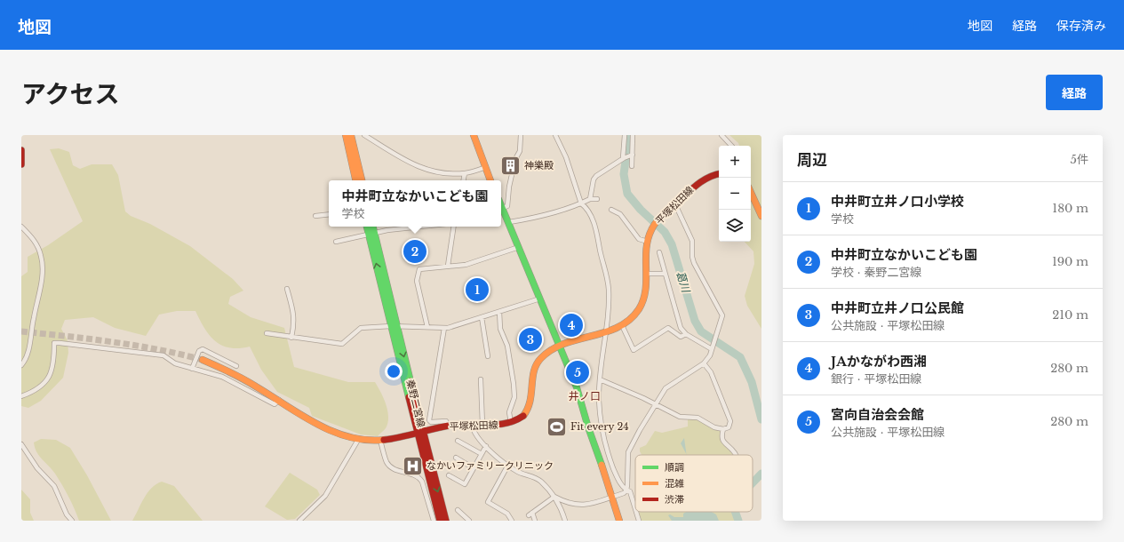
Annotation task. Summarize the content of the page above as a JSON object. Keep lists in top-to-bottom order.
{
  "streets": {
    "main road": ["平塚松田線", "秦野二宮線"]
  },
  "crossings": [
    ["平塚松田線", "秦野二宮線"]
  ],
  "districts": ["井ノ口"],
  "water": ["葛川"],
  "places": {
    "building": ["神樂殿"],
    "sports": ["Fit every 24"],
    "hospital": ["なかいファミリークリニック"]
  },
  "legend": ["順調", "混雑", "渋滞"],
  "page": {
    "header": "地図",
    "nav": ["地図", "経路", "保存済み"],
    "title": "アクセス",
    "buttons": "経路",
    "heading": ["周辺", "5件"],
    "map_buttons": ["+", "−"],
    "popup": ["中井町立なかいこども園", "学校"],
    "list": [
      {
        "mark": "1",
        "name": "中井町立井ノ口小学校",
        "note": "学校",
        "value": "180 m"
      },
      {
        "mark": "2",
        "name": "中井町立なかいこども園",
        "note": "学校 · 秦野二宮線",
        "value": "190 m"
      },
      {
        "mark": "3",
        "name": "中井町立井ノ口公民館",
        "note": "公共施設 · 平塚松田線",
        "value": "210 m"
      },
      {
        "mark": "4",
        "name": "JAかながわ西湘",
        "note": "銀行 · 平塚松田線",
        "value": "280 m"
      },
      {
        "mark": "5",
        "name": "宮向自治会会館",
        "note": "公共施設 · 平塚松田線",
        "value": "280 m"
      }
    ],
    "pins": [
      "2",
      "1",
      "4",
      "3",
      "5"
    ]
  }
}
